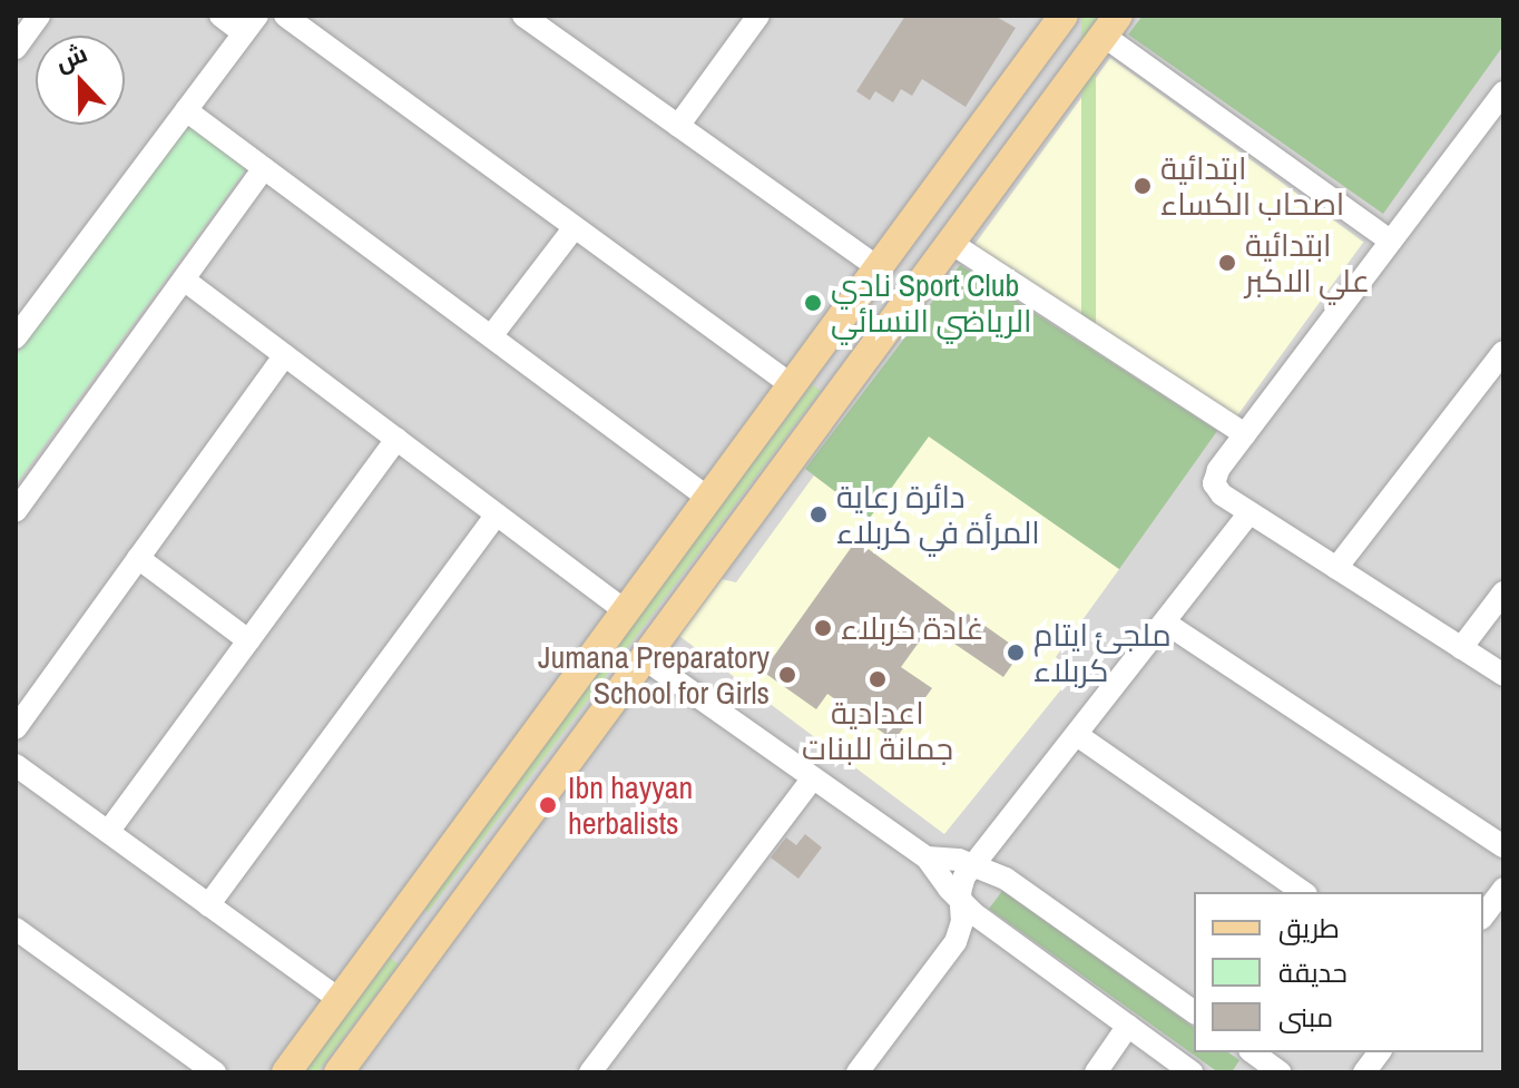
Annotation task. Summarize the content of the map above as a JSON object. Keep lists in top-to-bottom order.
{
  "places": [
    "ابتدائية اصحاب الكساء",
    "ابتدائية علي الاكبر",
    "نادي Sport Club الرياضي النسائي",
    "دائرة رعاية المرأة في كربلاء",
    "غادة كربلاء",
    "ملجئ ايتام كربلاء",
    "Jumana Preparatory School for Girls",
    "اعدادية جمانة للبنات",
    "Ibn hayyan herbalists"
  ],
  "legend": ["طريق", "حديقة", "مبنى"],
  "north": "top"
}
